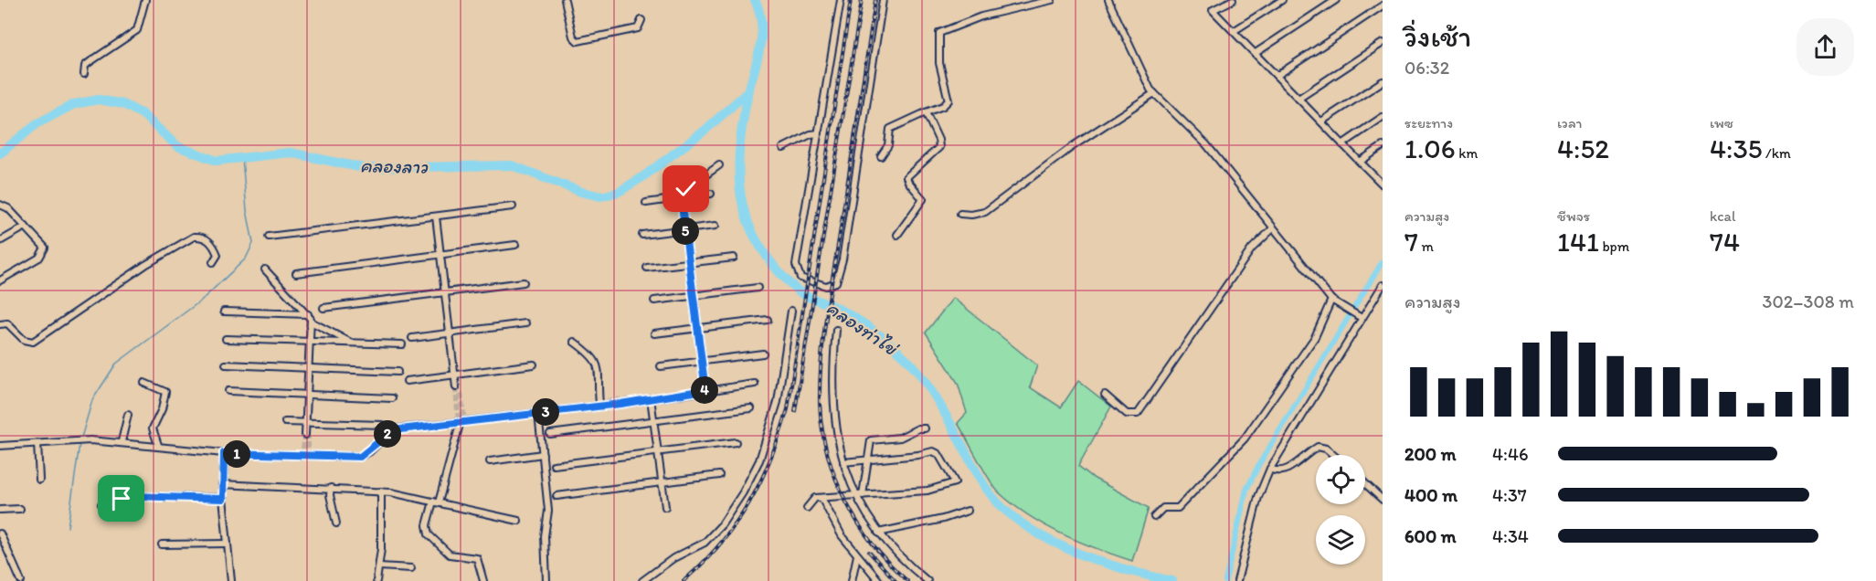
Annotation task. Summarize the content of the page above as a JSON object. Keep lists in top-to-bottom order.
{
  "water": ["คลองลาว", "คลองท่าไข่"],
  "page": {
    "heading": ["วิ่งเช้า", "06:32"],
    "stats": [
      ["ระยะทาง", "1.06 km"],
      ["เวลา", "4:52"],
      ["เพซ", "4:35 /km"],
      ["ความสูง", "7 m"],
      ["ชีพจร", "141 bpm"],
      ["kcal", "74"]
    ],
    "pins": [
      "5",
      "4",
      "3",
      "2",
      "1"
    ],
    "chart": ["ความสูง", "302–308 m"],
    "list": [
      {
        "name": "200 m",
        "note": "4:46"
      },
      {
        "name": "400 m",
        "note": "4:37"
      },
      {
        "name": "600 m",
        "note": "4:34"
      }
    ]
  }
}
